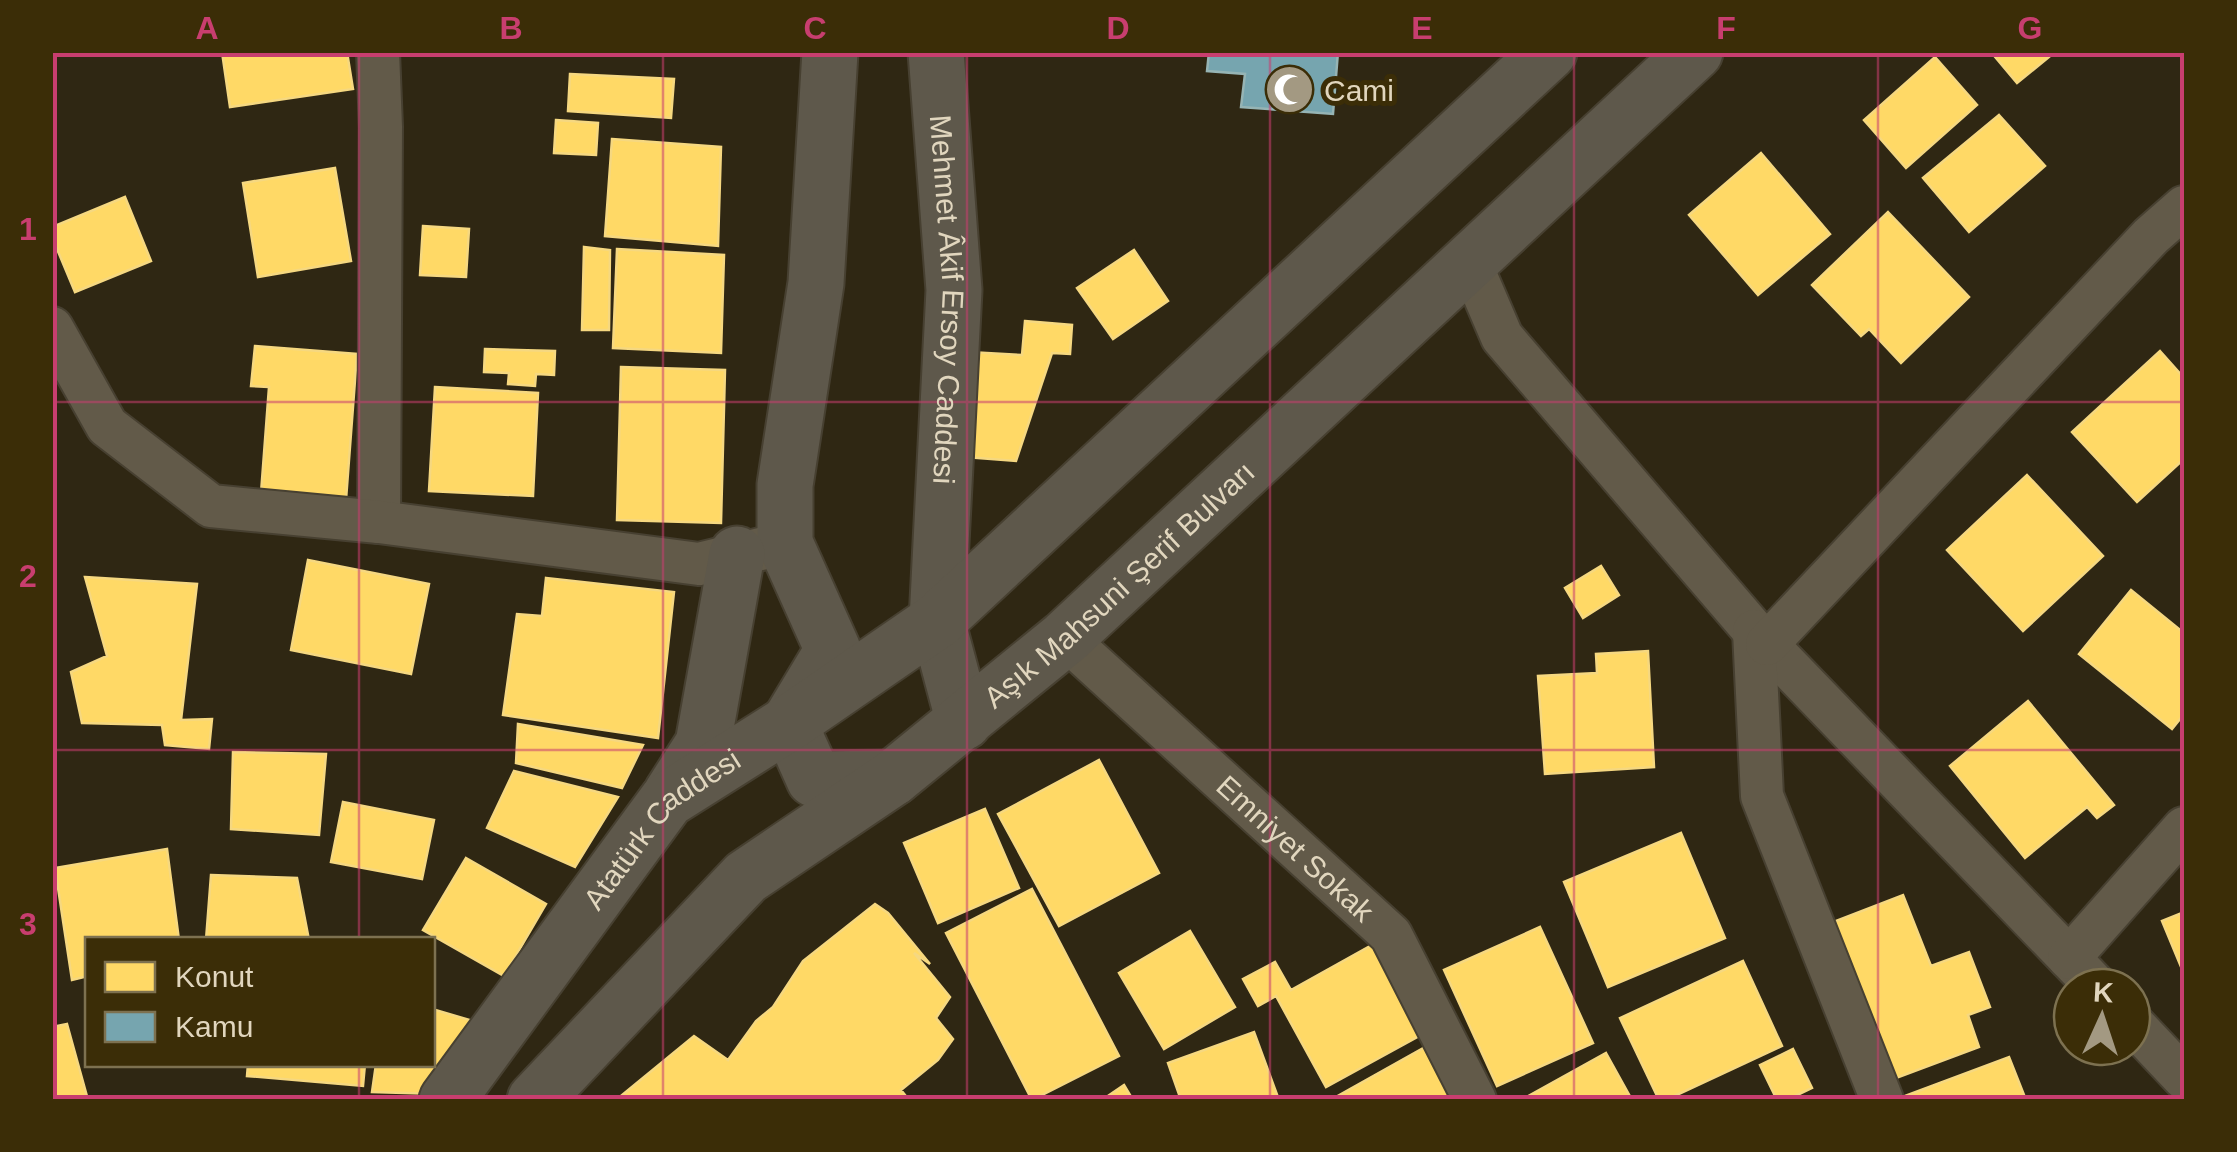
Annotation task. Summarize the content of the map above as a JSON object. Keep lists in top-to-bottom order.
{
  "streets": {
    "main road": ["Mehmet Âkif Ersoy Caddesi", "Aşık Mahsuni Şerif Bulvarı", "Atatürk Caddesi"],
    "street": ["Emniyet Sokak"]
  },
  "crossings": [
    ["Mehmet Âkif Ersoy Caddesi", "Aşık Mahsuni Şerif Bulvarı"],
    ["Mehmet Âkif Ersoy Caddesi", "Atatürk Caddesi"],
    ["Aşık Mahsuni Şerif Bulvarı", "Emniyet Sokak"]
  ],
  "places": {
    "mosque": ["Cami"]
  },
  "legend": ["Konut", "Kamu"],
  "north": "top",
  "grid": {
    "columns": [
      "A",
      "B",
      "C",
      "D",
      "E",
      "F",
      "G"
    ],
    "rows": ["1", "2", "3"]
  }
}
